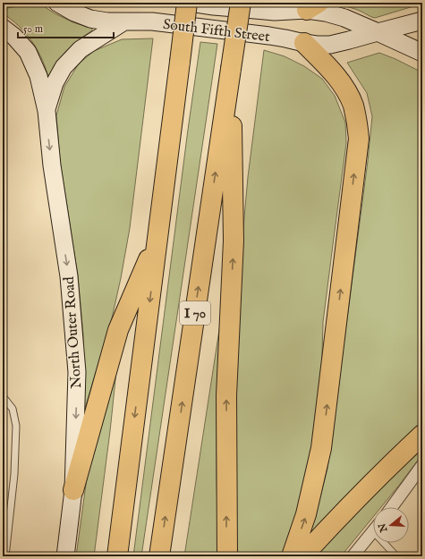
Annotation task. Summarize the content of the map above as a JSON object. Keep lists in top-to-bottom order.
{
  "streets": {
    "highway": ["I 70"],
    "street": ["South Fifth Street", "North Outer Road"]
  },
  "one_way": ["North Outer Road"],
  "scale_bar": "50 m",
  "north": "left"
}
